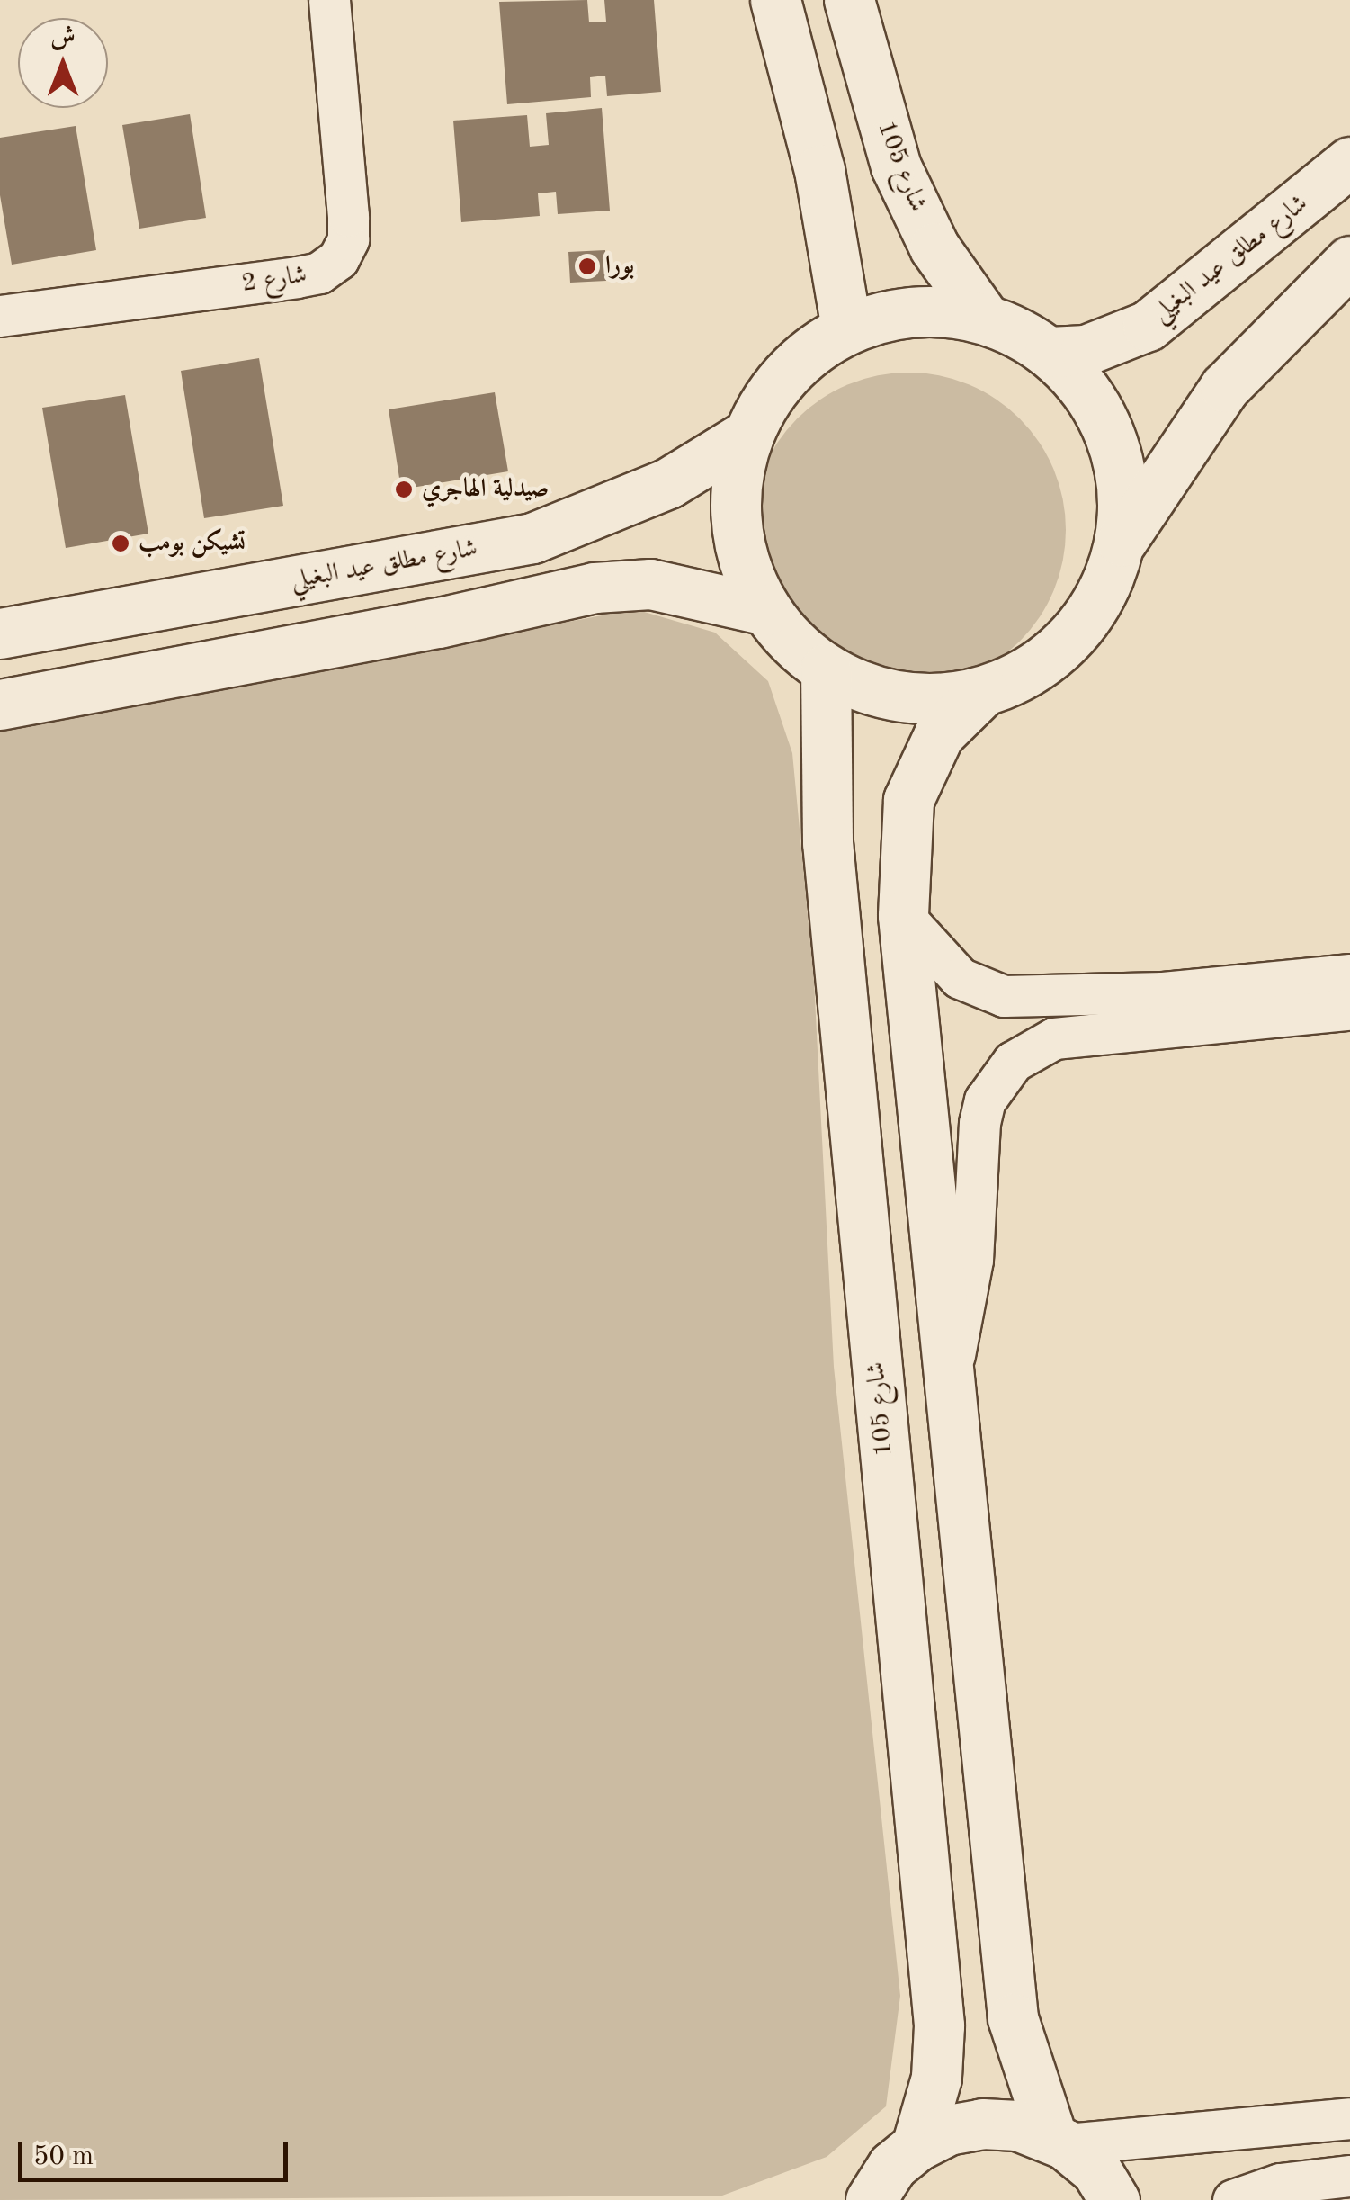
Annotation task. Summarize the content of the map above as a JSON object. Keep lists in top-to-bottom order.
{
  "streets": {
    "street": ["شارع 105", "شارع مطلق عيد البغيلي", "شارع 2"]
  },
  "places": ["بورا", "صيدلية الهاجري", "تشيكن بومب"],
  "scale_bar": "50 m",
  "north": "top"
}
